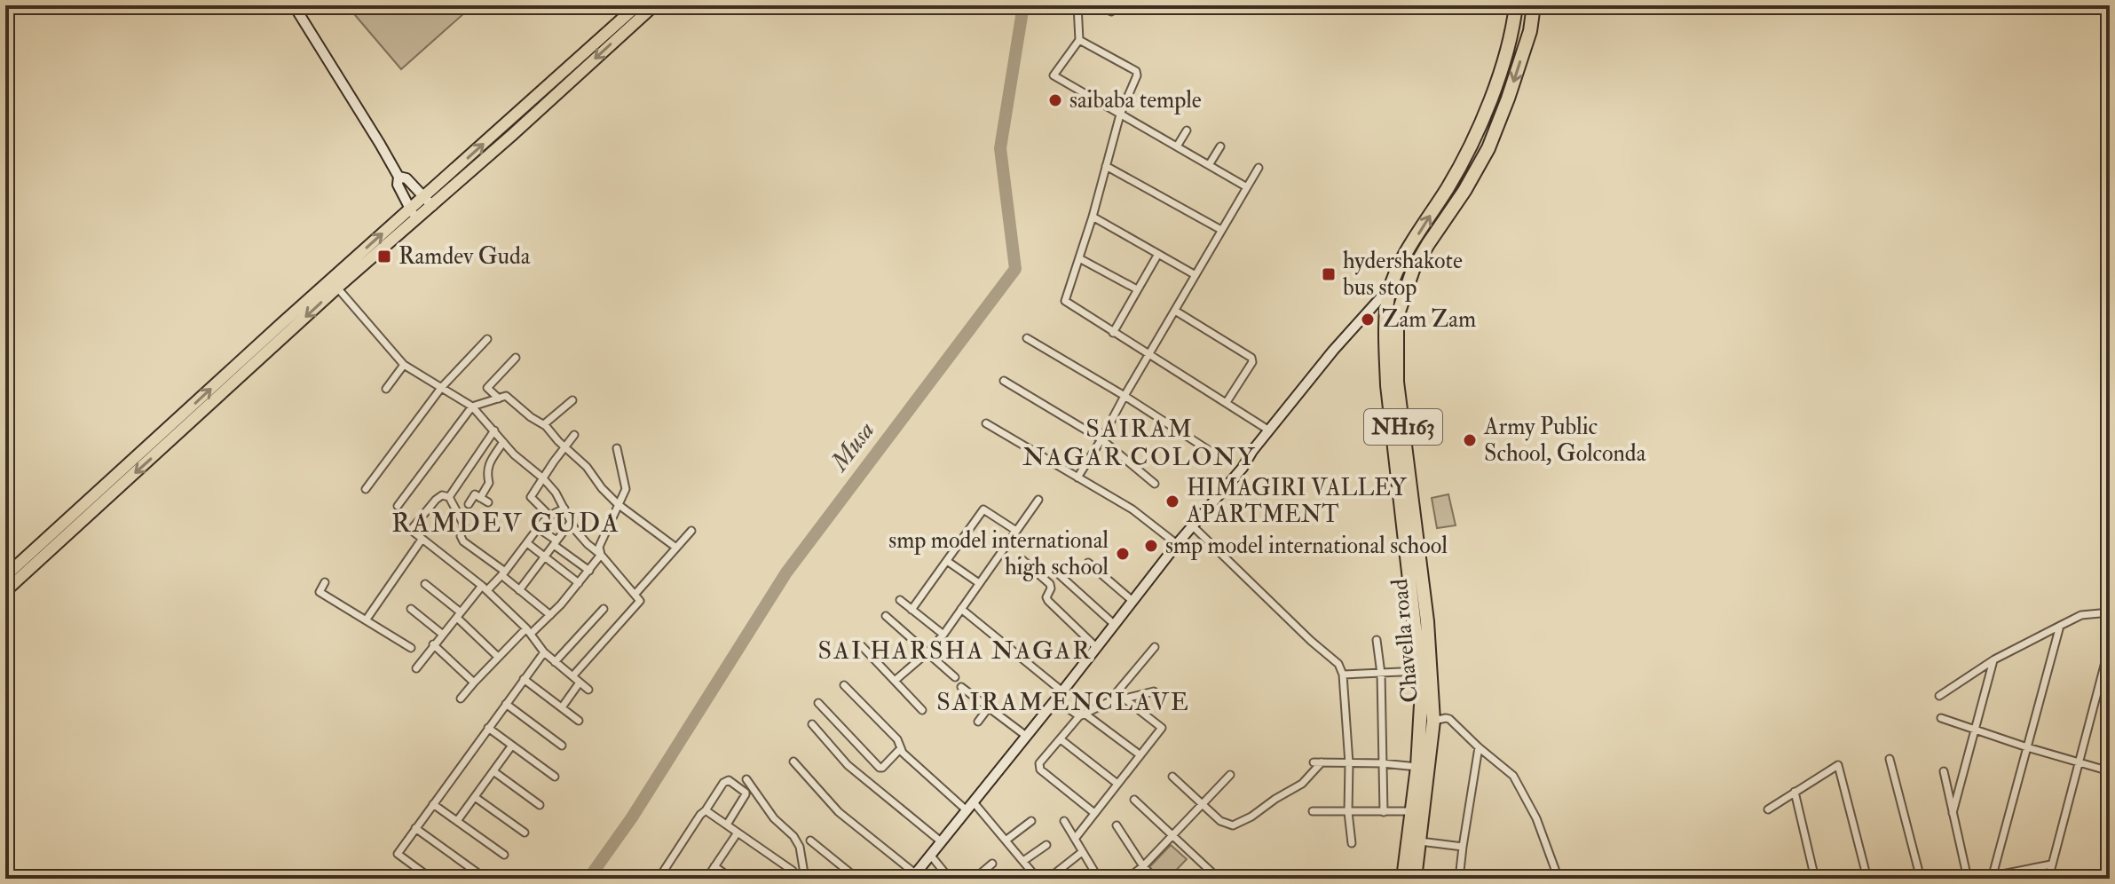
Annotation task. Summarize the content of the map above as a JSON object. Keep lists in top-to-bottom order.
{
  "streets": {
    "highway": ["NH163", "Chavella road"]
  },
  "districts": [
    "SAIRAM NAGAR COLONY",
    "RAMDEV GUDA",
    "SAI HARSHA NAGAR",
    "SAIRAM ENCLAVE"
  ],
  "water": ["Musa"],
  "places": {
    "other": [
      "saibaba temple",
      "Zam Zam",
      "Army Public School, Golconda",
      "HIMAGIRI VALLEY APARTMENT",
      "smp model international school",
      "smp model international high school"
    ],
    "transit": ["Ramdev Guda", "hydershakote bus stop"]
  }
}
